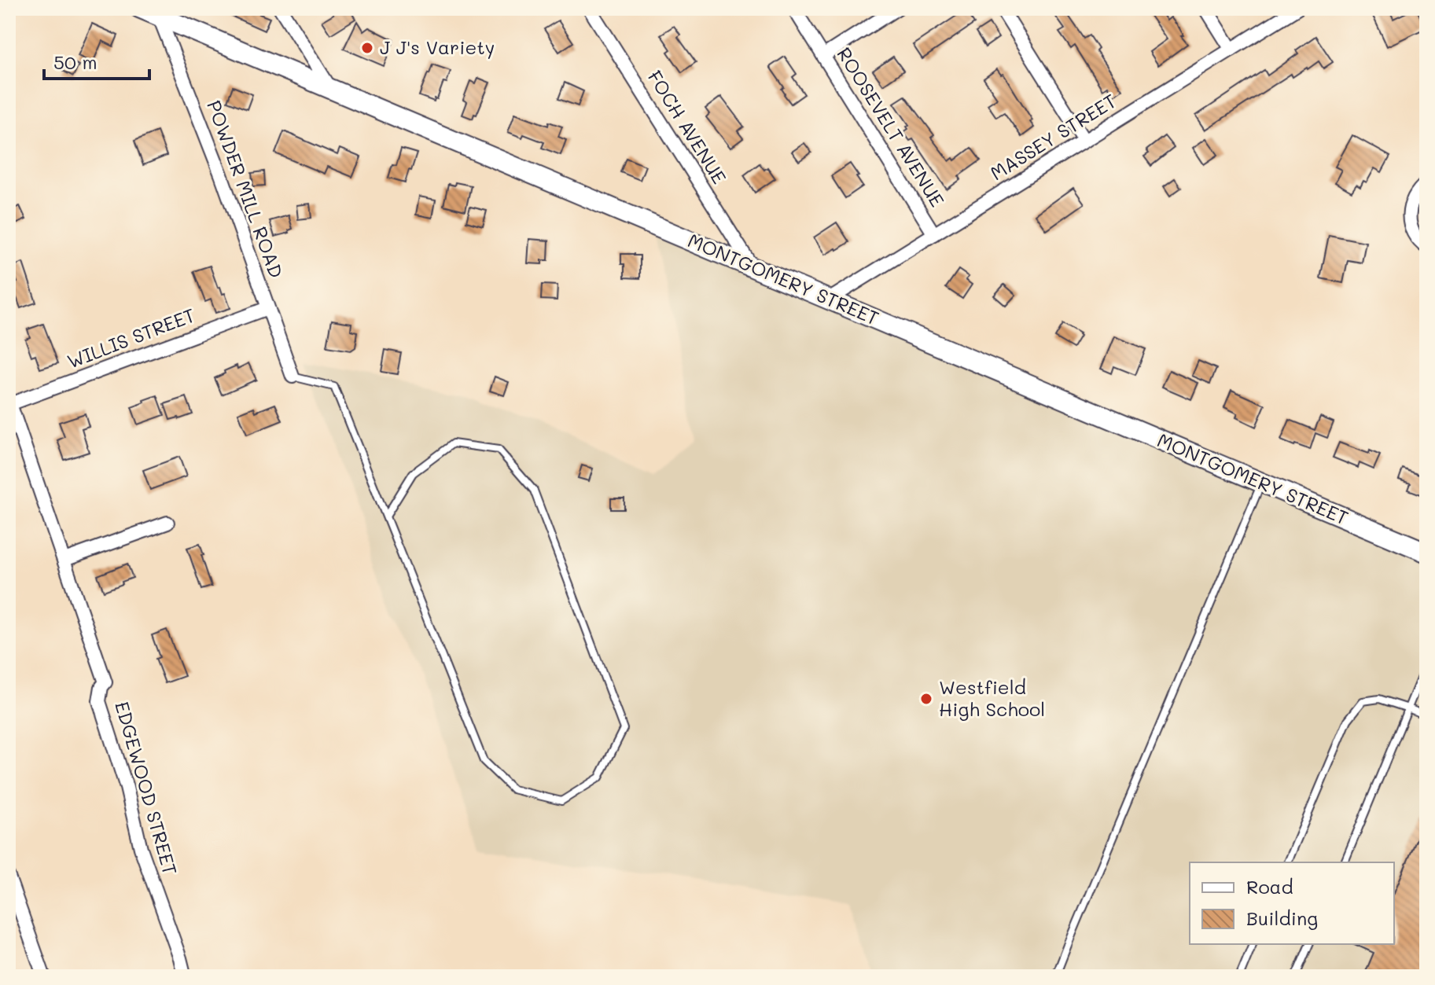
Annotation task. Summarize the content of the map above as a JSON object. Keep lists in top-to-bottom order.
{
  "streets": {
    "main road": ["MONTGOMERY STREET"],
    "street": [
      "FOCH AVENUE",
      "ROOSEVELT AVENUE",
      "MASSEY STREET",
      "POWDER MILL ROAD",
      "WILLIS STREET",
      "EDGEWOOD STREET"
    ]
  },
  "crossings": [
    ["FOCH AVENUE", "MONTGOMERY STREET"],
    ["ROOSEVELT AVENUE", "MASSEY STREET"],
    ["MASSEY STREET", "MONTGOMERY STREET"],
    ["POWDER MILL ROAD", "MONTGOMERY STREET"],
    ["POWDER MILL ROAD", "WILLIS STREET"],
    ["WILLIS STREET", "EDGEWOOD STREET"]
  ],
  "places": ["J J's Variety", "Westfield High School"],
  "legend": ["Road", "Building"],
  "scale_bar": "50 m"
}
